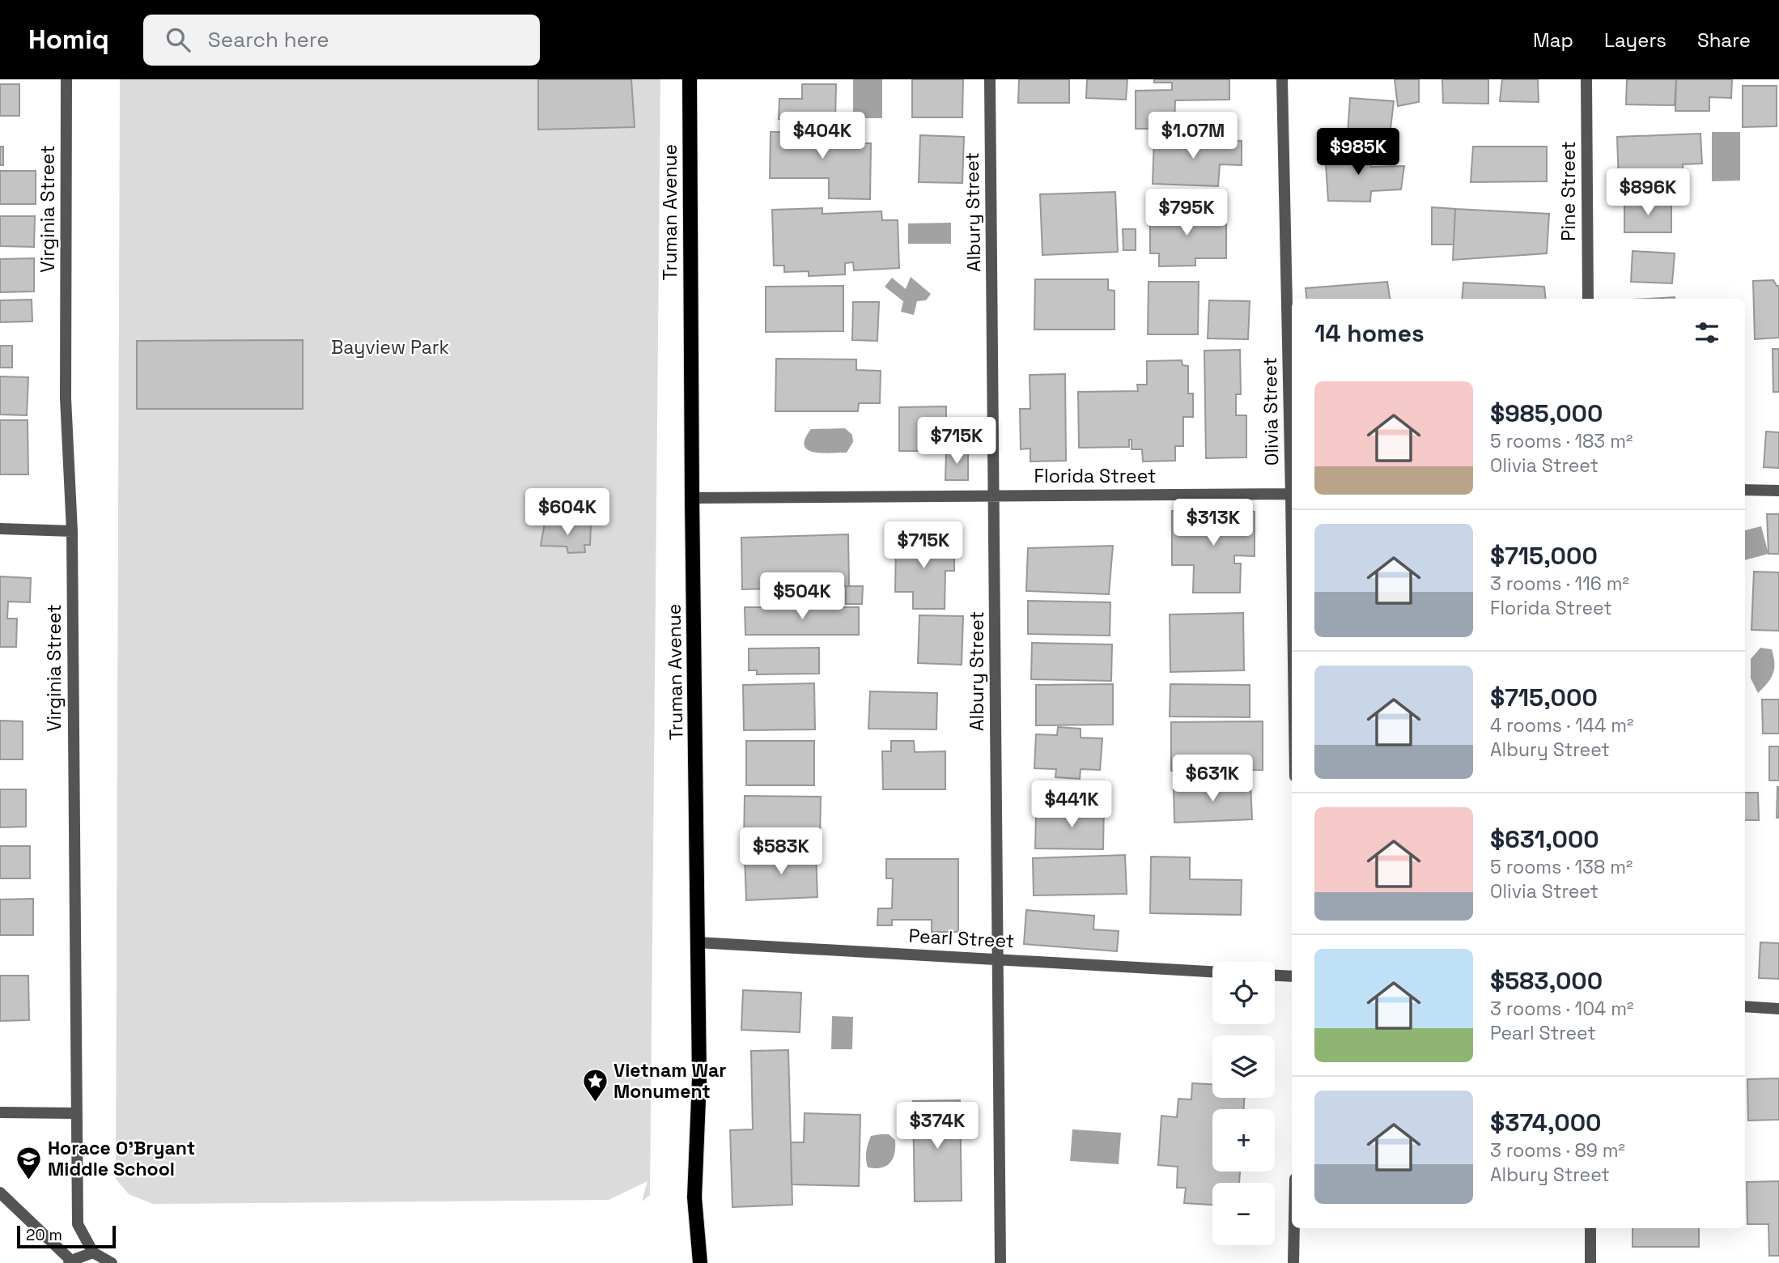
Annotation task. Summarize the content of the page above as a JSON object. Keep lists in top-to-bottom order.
{
  "streets": {
    "main road": ["Truman Avenue"],
    "street": [
      "Pine Street",
      "Virginia Street",
      "Albury Street",
      "Olivia Street",
      "Florida Street",
      "Pearl Street"
    ]
  },
  "crossings": [
    ["Truman Avenue", "Florida Street"],
    ["Truman Avenue", "Pearl Street"],
    ["Albury Street", "Florida Street"],
    ["Albury Street", "Pearl Street"]
  ],
  "parks": ["Bayview Park"],
  "places": {
    "place": ["Vietnam War Monument"],
    "school or university": ["Horace O'Bryant Middle School"]
  },
  "scale_bar": "20 m",
  "page": {
    "header": "Homiq",
    "search": "Search here",
    "nav": ["Map", "Layers", "Share"],
    "price": [
      "$404K",
      "$1.07M",
      "$985K",
      "$896K",
      "$795K",
      "$715K",
      "$604K",
      "$313K",
      "$715K",
      "$504K",
      "$631K",
      "$441K",
      "$583K",
      "$374K"
    ],
    "heading": "14 homes",
    "list": [
      {
        "name": "$985,000",
        "note": "5 rooms · 183 m² · Olivia Street"
      },
      {
        "name": "$715,000",
        "note": "3 rooms · 116 m² · Florida Street"
      },
      {
        "name": "$715,000",
        "note": "4 rooms · 144 m² · Albury Street"
      },
      {
        "name": "$631,000",
        "note": "5 rooms · 138 m² · Olivia Street"
      },
      {
        "name": "$583,000",
        "note": "3 rooms · 104 m² · Pearl Street"
      },
      {
        "name": "$374,000",
        "note": "3 rooms · 89 m² · Albury Street"
      }
    ],
    "map_buttons": ["+", "−"],
    "scale": "20 m"
  }
}
